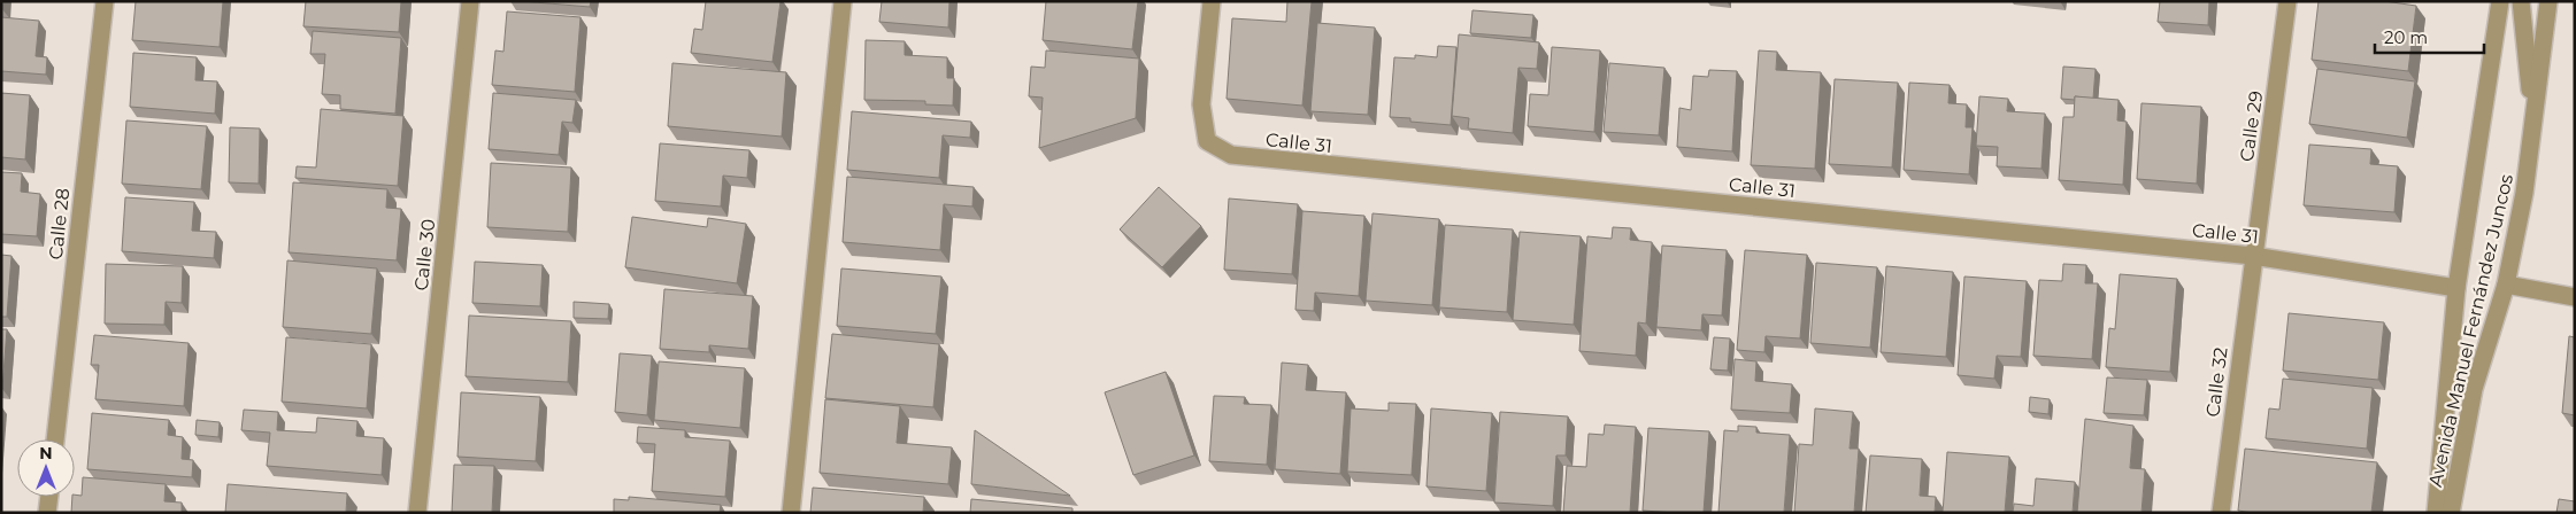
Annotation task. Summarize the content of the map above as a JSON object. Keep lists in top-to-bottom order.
{
  "streets": {
    "street": [
      "Calle 29",
      "Calle 31",
      "Calle 28",
      "Calle 30",
      "Avenida Manuel Fernández Juncos",
      "Calle 32"
    ]
  },
  "crossings": [
    ["Calle 29", "Calle 31"],
    ["Calle 29", "Calle 32"],
    ["Calle 31", "Avenida Manuel Fernández Juncos"],
    ["Calle 31", "Calle 32"]
  ],
  "scale_bar": "20 m",
  "north": "top"
}
